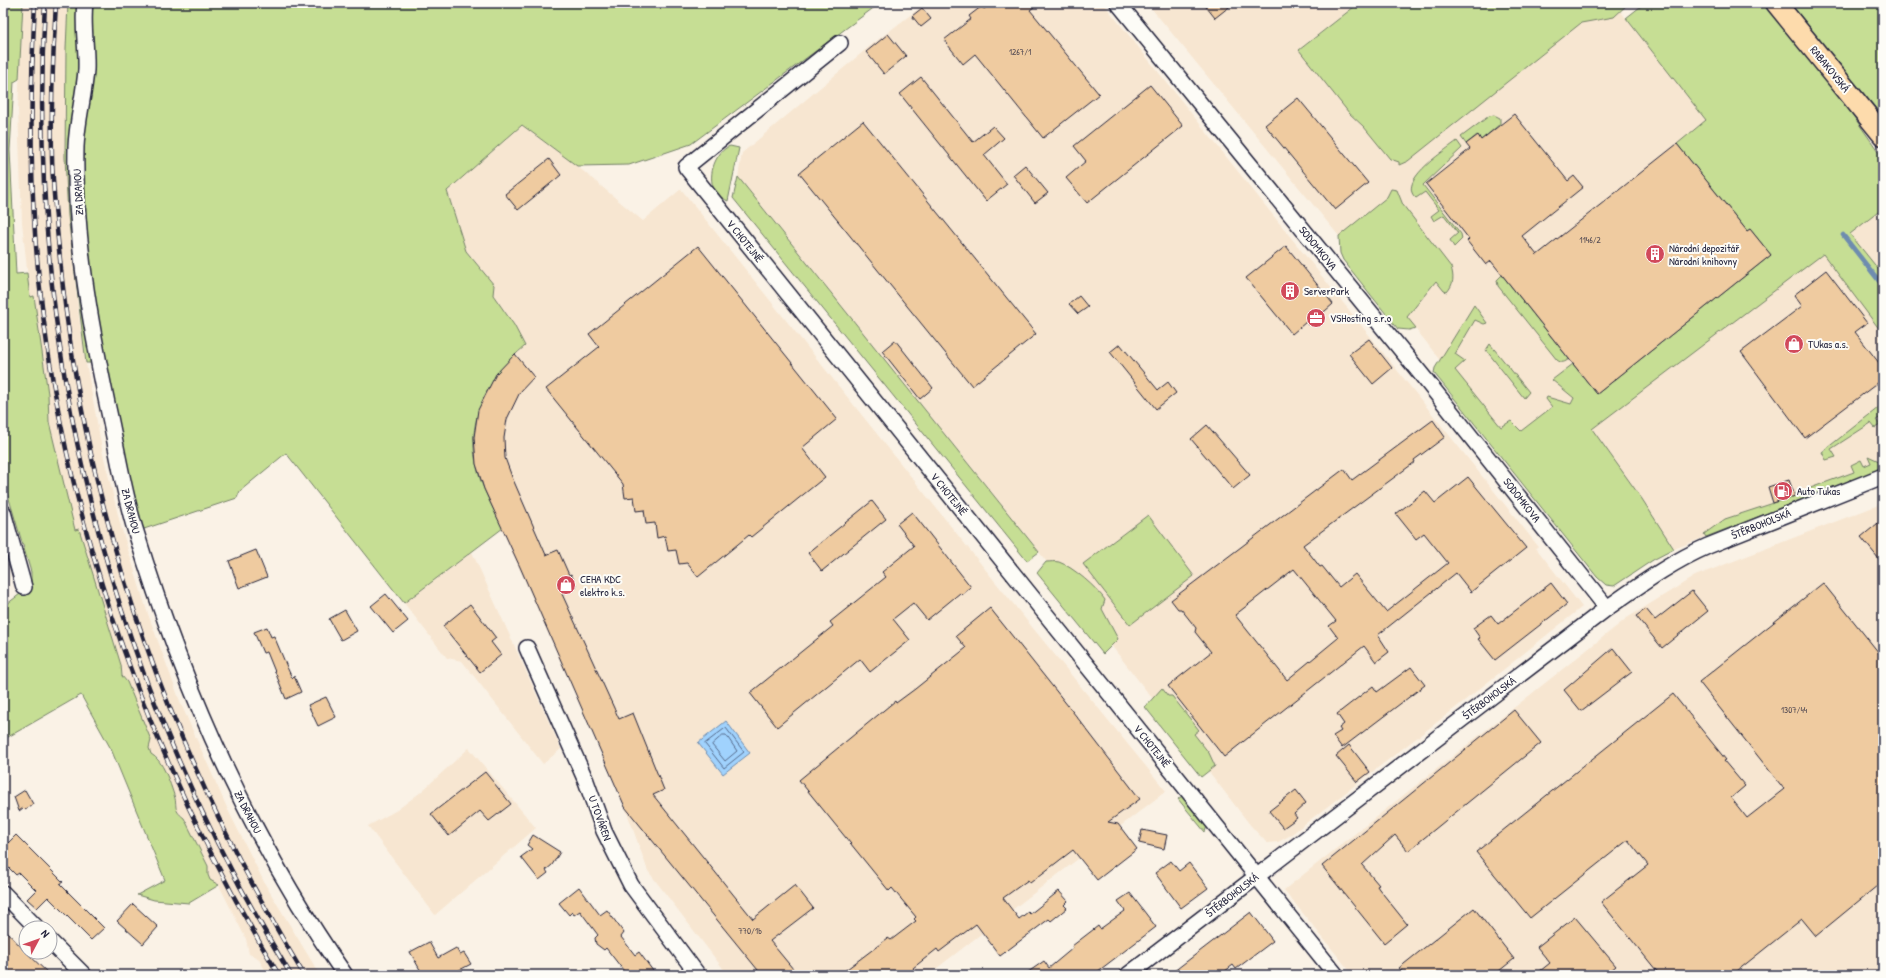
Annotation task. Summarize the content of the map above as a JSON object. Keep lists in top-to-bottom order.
{
  "streets": {
    "main road": ["RABAKOVSKÁ"],
    "street": [
      "ZA DRAHOU",
      "V CHOTEJNĚ",
      "SODOMKOVA",
      "ŠTĚRBOHOLSKÁ",
      "U TOVÁREN"
    ]
  },
  "crossings": [
    ["V CHOTEJNĚ", "ŠTĚRBOHOLSKÁ"],
    ["SODOMKOVA", "ŠTĚRBOHOLSKÁ"]
  ],
  "places": {
    "building": ["Národní depozitář Národní knihovny", "ServerPark"],
    "office": ["VSHosting s.r.o"],
    "shop": ["TUkas a.s.", "CEHA KDC elektro k.s."],
    "fuel station": ["Auto Tukas"]
  },
  "house_numbers": [
    "1267/1",
    "1146/2",
    "1307/44",
    "770/1b"
  ],
  "north": "top right"
}
